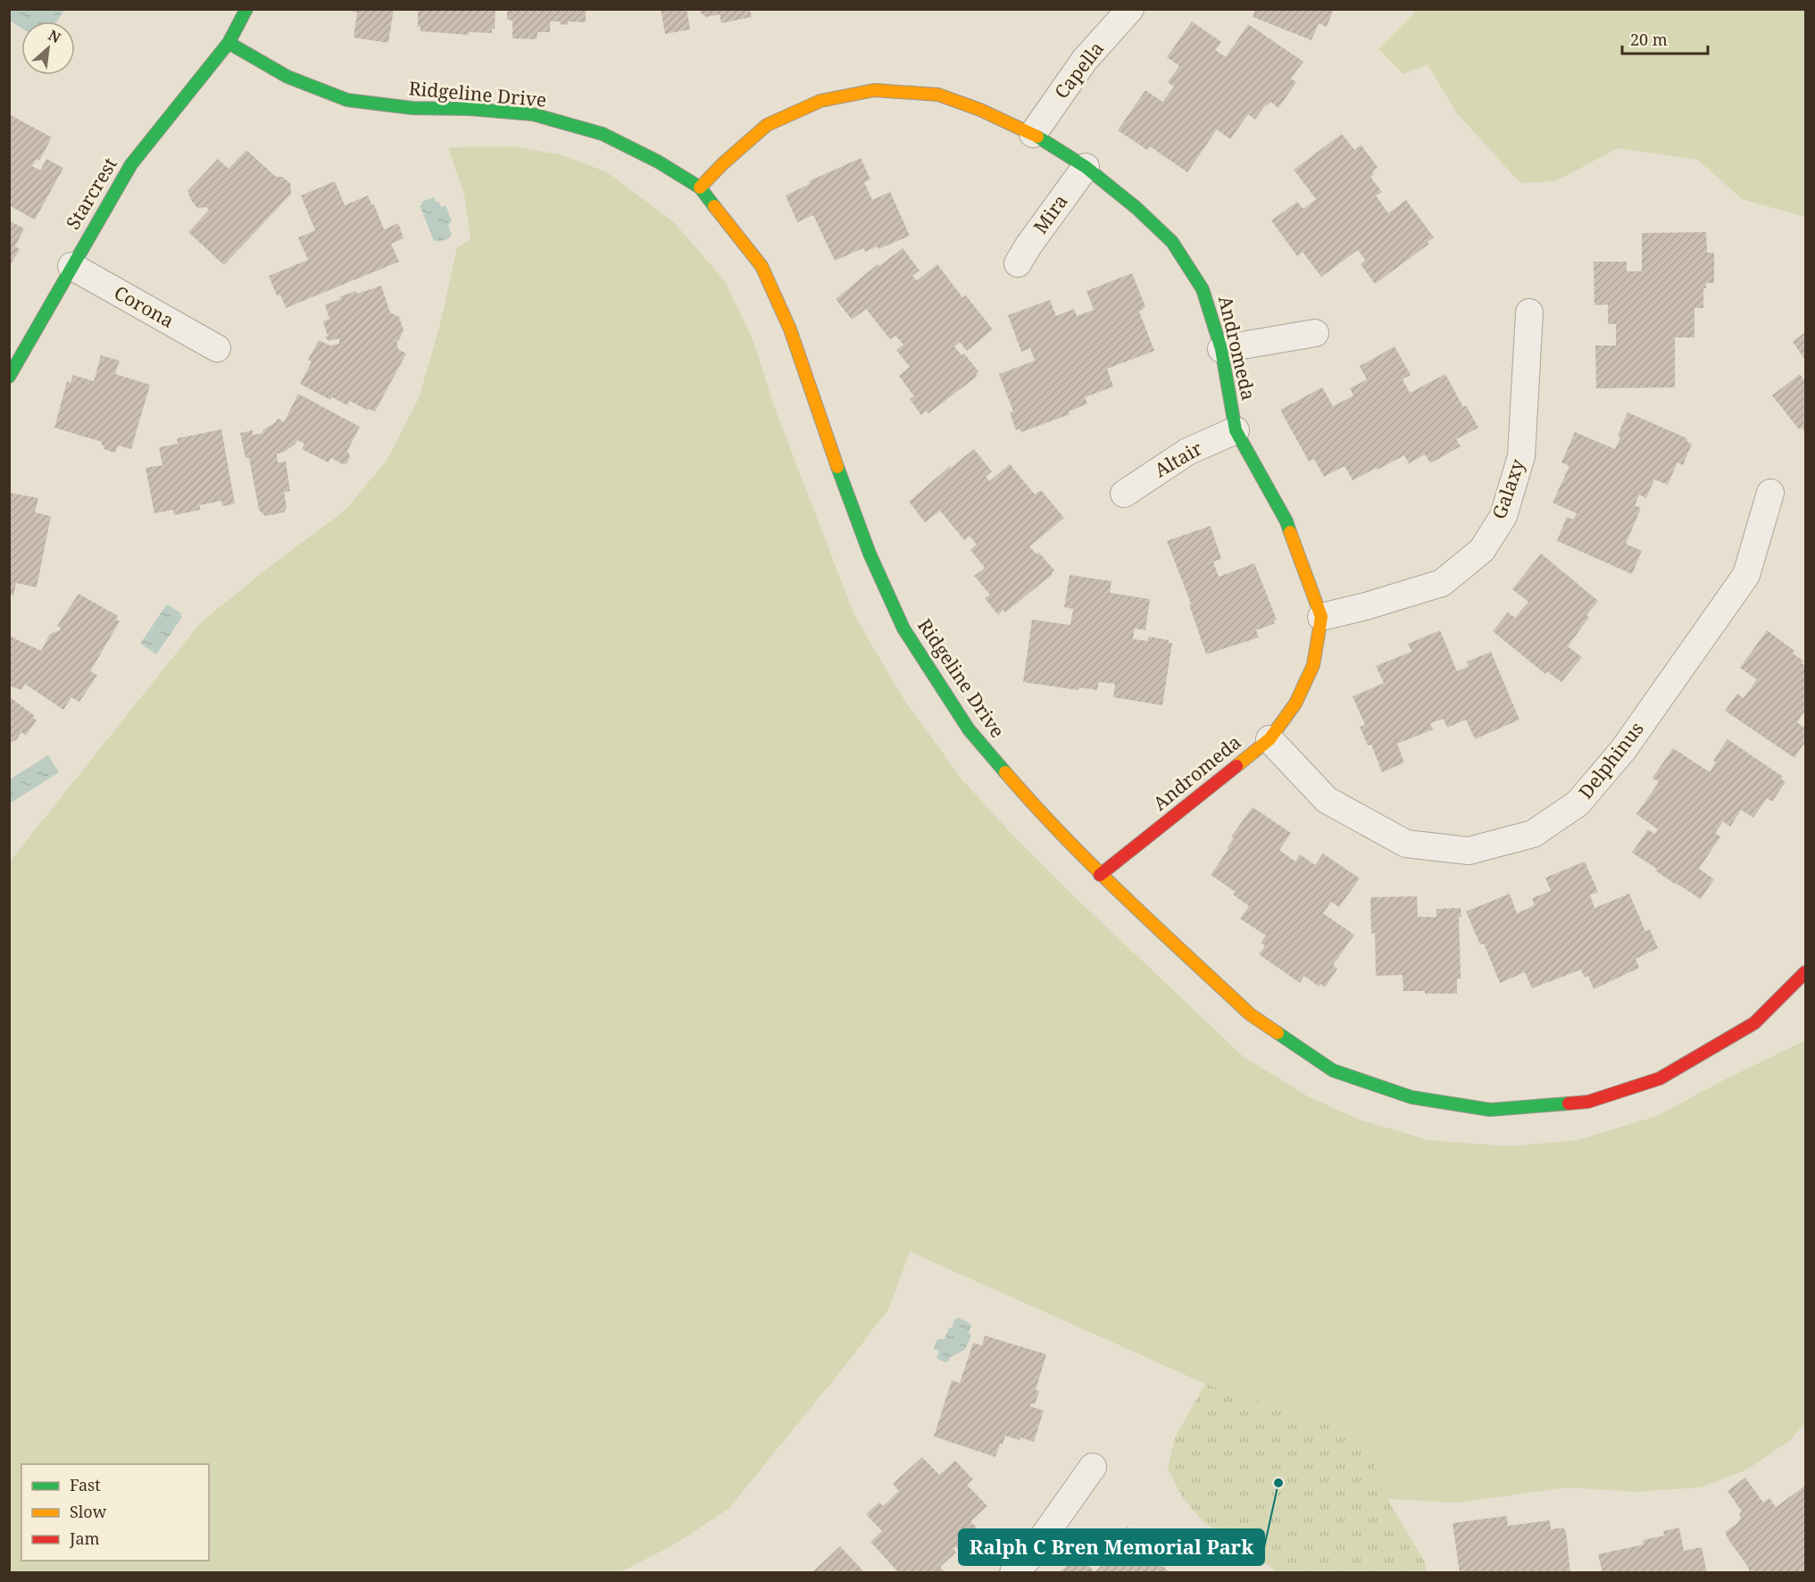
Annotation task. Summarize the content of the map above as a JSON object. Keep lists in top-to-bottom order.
{
  "streets": {
    "street": [
      "Capella",
      "Ridgeline Drive",
      "Starcrest",
      "Mira",
      "Corona",
      "Andromeda",
      "Altair",
      "Galaxy",
      "Delphinus"
    ]
  },
  "crossings": [
    ["Capella", "Andromeda"],
    ["Ridgeline Drive", "Starcrest"],
    ["Ridgeline Drive", "Andromeda"],
    ["Starcrest", "Corona"],
    ["Mira", "Andromeda"],
    ["Andromeda", "Altair"],
    ["Andromeda", "Galaxy"],
    ["Andromeda", "Delphinus"]
  ],
  "places": ["Ralph C Bren Memorial Park"],
  "legend": ["Fast", "Slow", "Jam"],
  "scale_bar": "20 m",
  "north": "top right"
}
